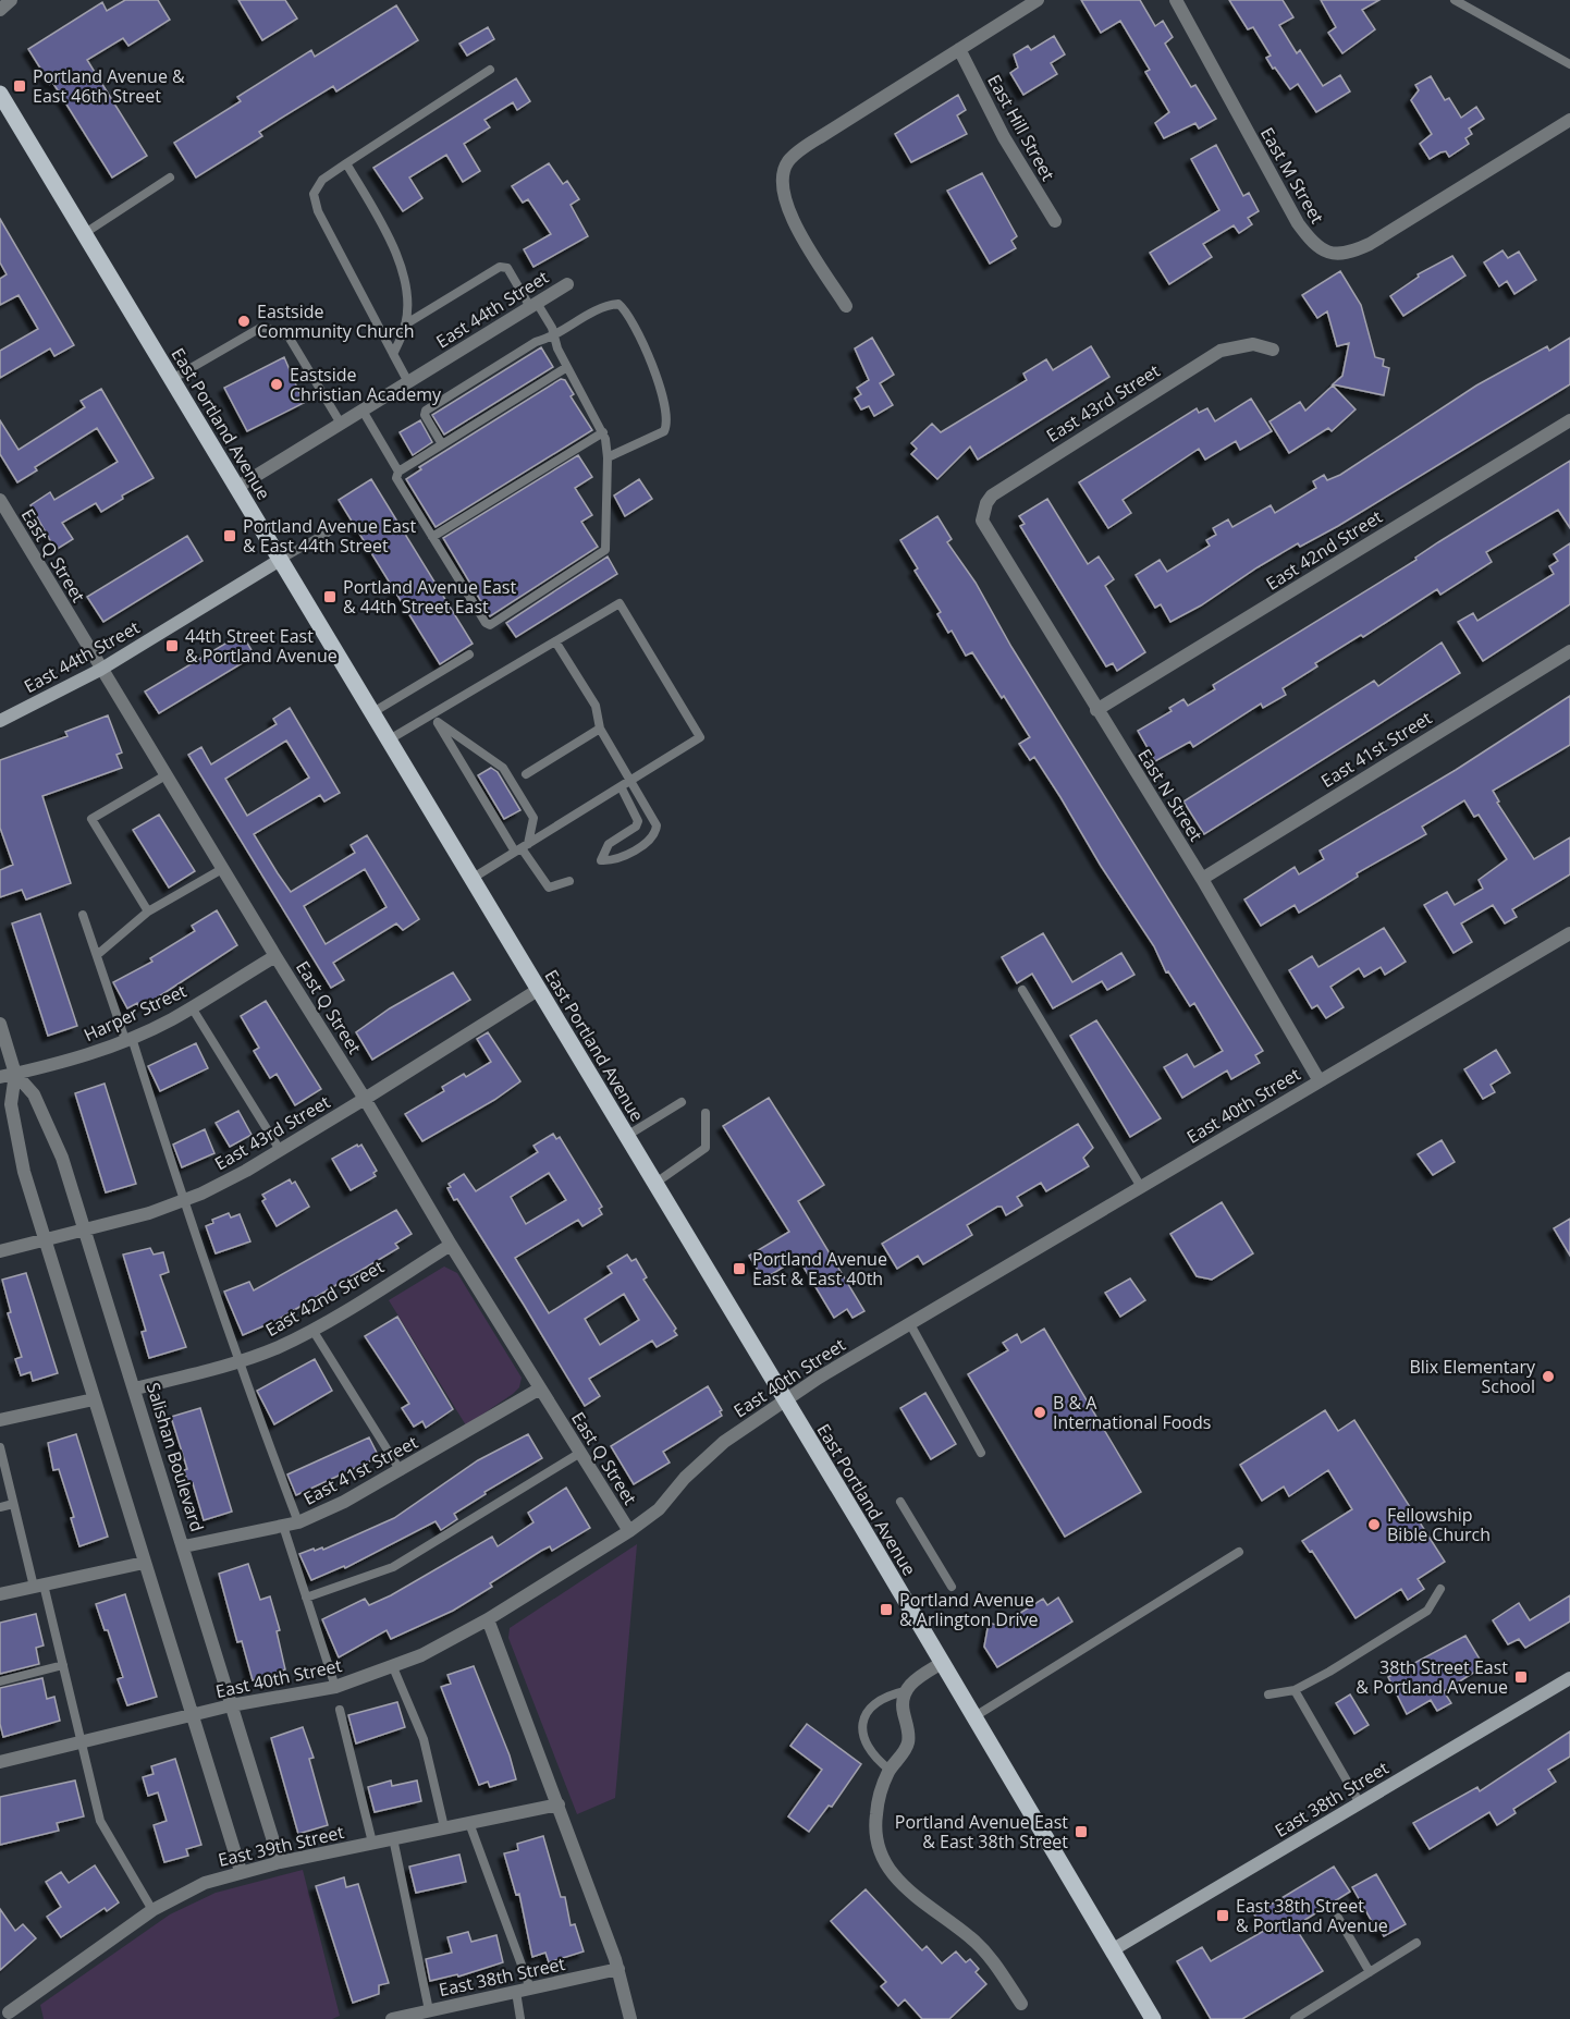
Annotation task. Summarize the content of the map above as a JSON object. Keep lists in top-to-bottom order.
{
  "streets": {
    "main road": ["East 44th Street", "East Portland Avenue", "East 38th Street"],
    "street": [
      "East Hill Street",
      "East M Street",
      "East 43rd Street",
      "East 42nd Street",
      "East Q Street",
      "East 41st Street",
      "East N Street",
      "Harper Street",
      "East 40th Street",
      "Salishan Boulevard",
      "East 39th Street"
    ]
  },
  "crossings": [
    ["East 44th Street", "East Portland Avenue"],
    ["East 44th Street", "East Q Street"],
    ["East 43rd Street", "East Portland Avenue"],
    ["East 43rd Street", "East Q Street"],
    ["East 43rd Street", "East N Street"],
    ["East 43rd Street", "Salishan Boulevard"],
    ["East Portland Avenue", "East 40th Street"],
    ["East Portland Avenue", "East 38th Street"],
    ["East 42nd Street", "East Q Street"],
    ["East 42nd Street", "East N Street"],
    ["East 42nd Street", "Salishan Boulevard"],
    ["East Q Street", "East 41st Street"],
    ["East Q Street", "Harper Street"],
    ["East Q Street", "East 40th Street"],
    ["East 41st Street", "East N Street"],
    ["East 41st Street", "Salishan Boulevard"],
    ["East N Street", "East 40th Street"],
    ["Harper Street", "Salishan Boulevard"],
    ["East 40th Street", "Salishan Boulevard"],
    ["Salishan Boulevard", "East 39th Street"]
  ],
  "places": {
    "transit": [
      "Portland Avenue & East 46th Street",
      "Portland Avenue East & East 44th Street",
      "Portland Avenue East & 44th Street East",
      "44th Street East & Portland Avenue",
      "Portland Avenue East & East 40th",
      "Portland Avenue & Arlington Drive",
      "38th Street East & Portland Avenue",
      "Portland Avenue East & East 38th Street",
      "East 38th Street & Portland Avenue"
    ],
    "other": [
      "Eastside Community Church",
      "Eastside Christian Academy",
      "Blix Elementary School",
      "B & A International Foods",
      "Fellowship Bible Church"
    ]
  }
}
